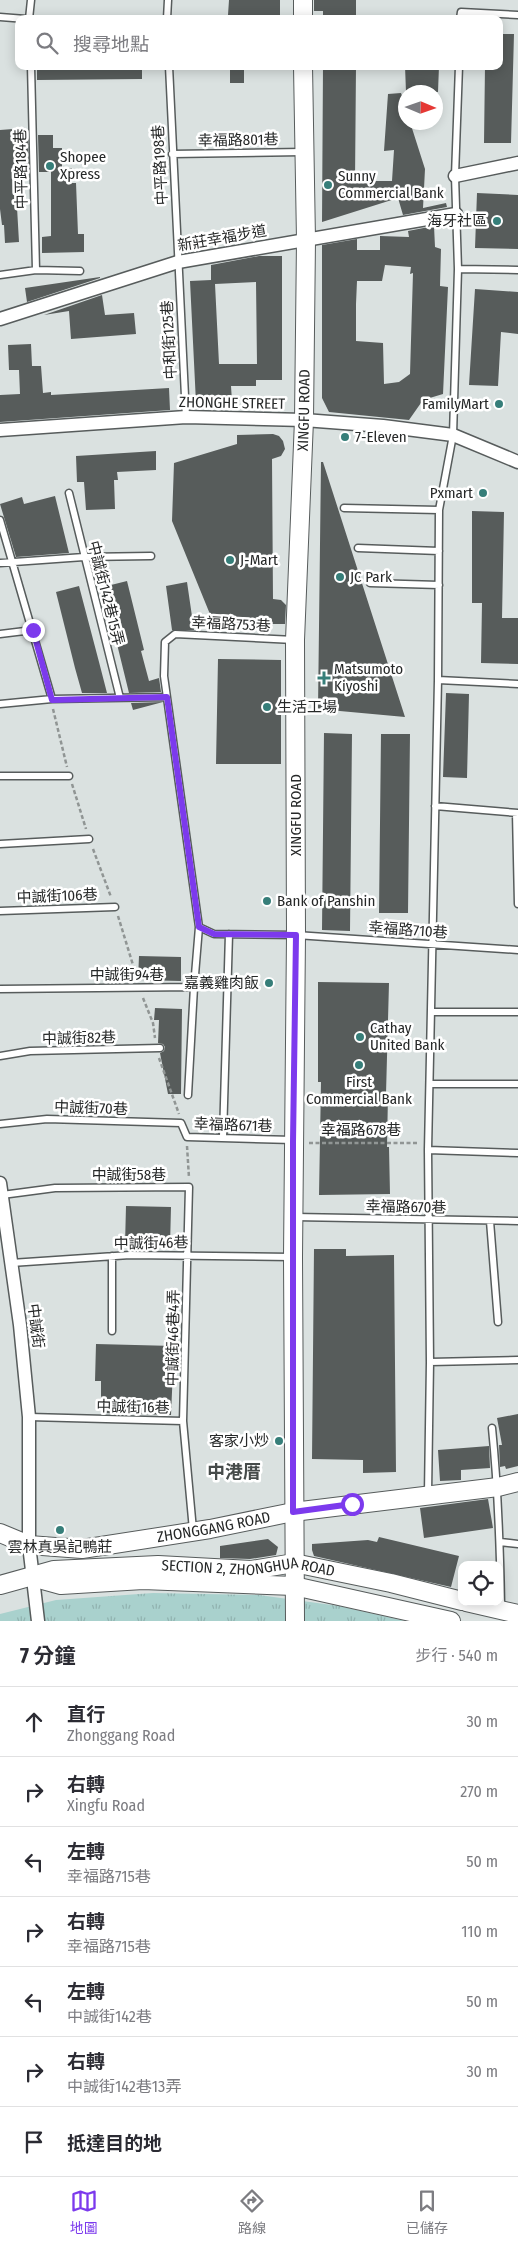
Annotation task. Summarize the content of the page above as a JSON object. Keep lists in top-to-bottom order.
{
  "streets": {
    "street": [
      "新莊幸福步道",
      "ZHONGHE STREET",
      "XINGFU ROAD",
      "中誠街",
      "ZHONGGANG ROAD",
      "SECTION 2, ZHONGHUA ROAD"
    ],
    "lane": [
      "幸福路801巷",
      "中平路198巷",
      "中平路184巷",
      "中和街125巷",
      "中誠街142巷15弄",
      "幸福路753巷",
      "中誠街106巷",
      "幸福路710巷",
      "中誠街94巷",
      "中誠街82巷",
      "中誠街70巷",
      "幸福路671巷",
      "中誠街58巷",
      "幸福路670巷",
      "中誠街46巷",
      "中誠街46巷4弄",
      "中誠街16巷"
    ],
    "path": ["幸福路678巷"]
  },
  "crossings": [
    ["幸福路801巷", "中平路198巷"],
    ["幸福路801巷", "XINGFU ROAD"],
    ["中平路198巷", "新莊幸福步道"],
    ["中平路198巷", "中和街125巷"],
    ["新莊幸福步道", "中和街125巷"],
    ["新莊幸福步道", "XINGFU ROAD"],
    ["中和街125巷", "ZHONGHE STREET"],
    ["ZHONGHE STREET", "XINGFU ROAD"],
    ["XINGFU ROAD", "幸福路753巷"],
    ["XINGFU ROAD", "幸福路710巷"],
    ["XINGFU ROAD", "幸福路671巷"],
    ["XINGFU ROAD", "幸福路678巷"],
    ["XINGFU ROAD", "幸福路670巷"],
    ["XINGFU ROAD", "中誠街46巷"],
    ["XINGFU ROAD", "ZHONGGANG ROAD"],
    ["XINGFU ROAD", "SECTION 2, ZHONGHUA ROAD"],
    ["中誠街70巷", "幸福路671巷"],
    ["幸福路671巷", "幸福路678巷"],
    ["中誠街58巷", "中誠街"],
    ["中誠街46巷", "中誠街"],
    ["中誠街46巷", "中誠街46巷4弄"],
    ["中誠街", "中誠街16巷"],
    ["中誠街", "ZHONGGANG ROAD"],
    ["中誠街", "SECTION 2, ZHONGHUA ROAD"],
    ["中誠街46巷4弄", "中誠街16巷"],
    ["中誠街16巷", "ZHONGGANG ROAD"]
  ],
  "districts": ["中港厝"],
  "places": {
    "other": [
      "Shopee Xpress",
      "Sunny Commercial Bank",
      "海牙社區",
      "FamilyMart",
      "7-Eleven",
      "Pxmart",
      "J-Mart",
      "JC Park",
      "生活工場",
      "Bank of Panshin",
      "嘉義雞肉飯",
      "Cathay United Bank",
      "First Commercial Bank",
      "客家小炒",
      "雲林真吳記鴨莊"
    ],
    "health": ["Matsumoto Kiyoshi"]
  },
  "north": "right",
  "page": {
    "search": "搜尋地點",
    "heading": ["7 分鐘", "步行 · 540 m"],
    "list": [
      ["直行", "Zhonggang Road", "30 m"],
      ["右轉", "Xingfu Road", "270 m"],
      ["左轉", "幸福路715巷", "50 m"],
      ["右轉", "幸福路715巷", "110 m"],
      ["左轉", "中誠街142巷", "50 m"],
      ["右轉", "中誠街142巷13弄", "30 m"],
      "抵達目的地"
    ],
    "nav": ["地圖", "路線", "已儲存"]
  }
}
